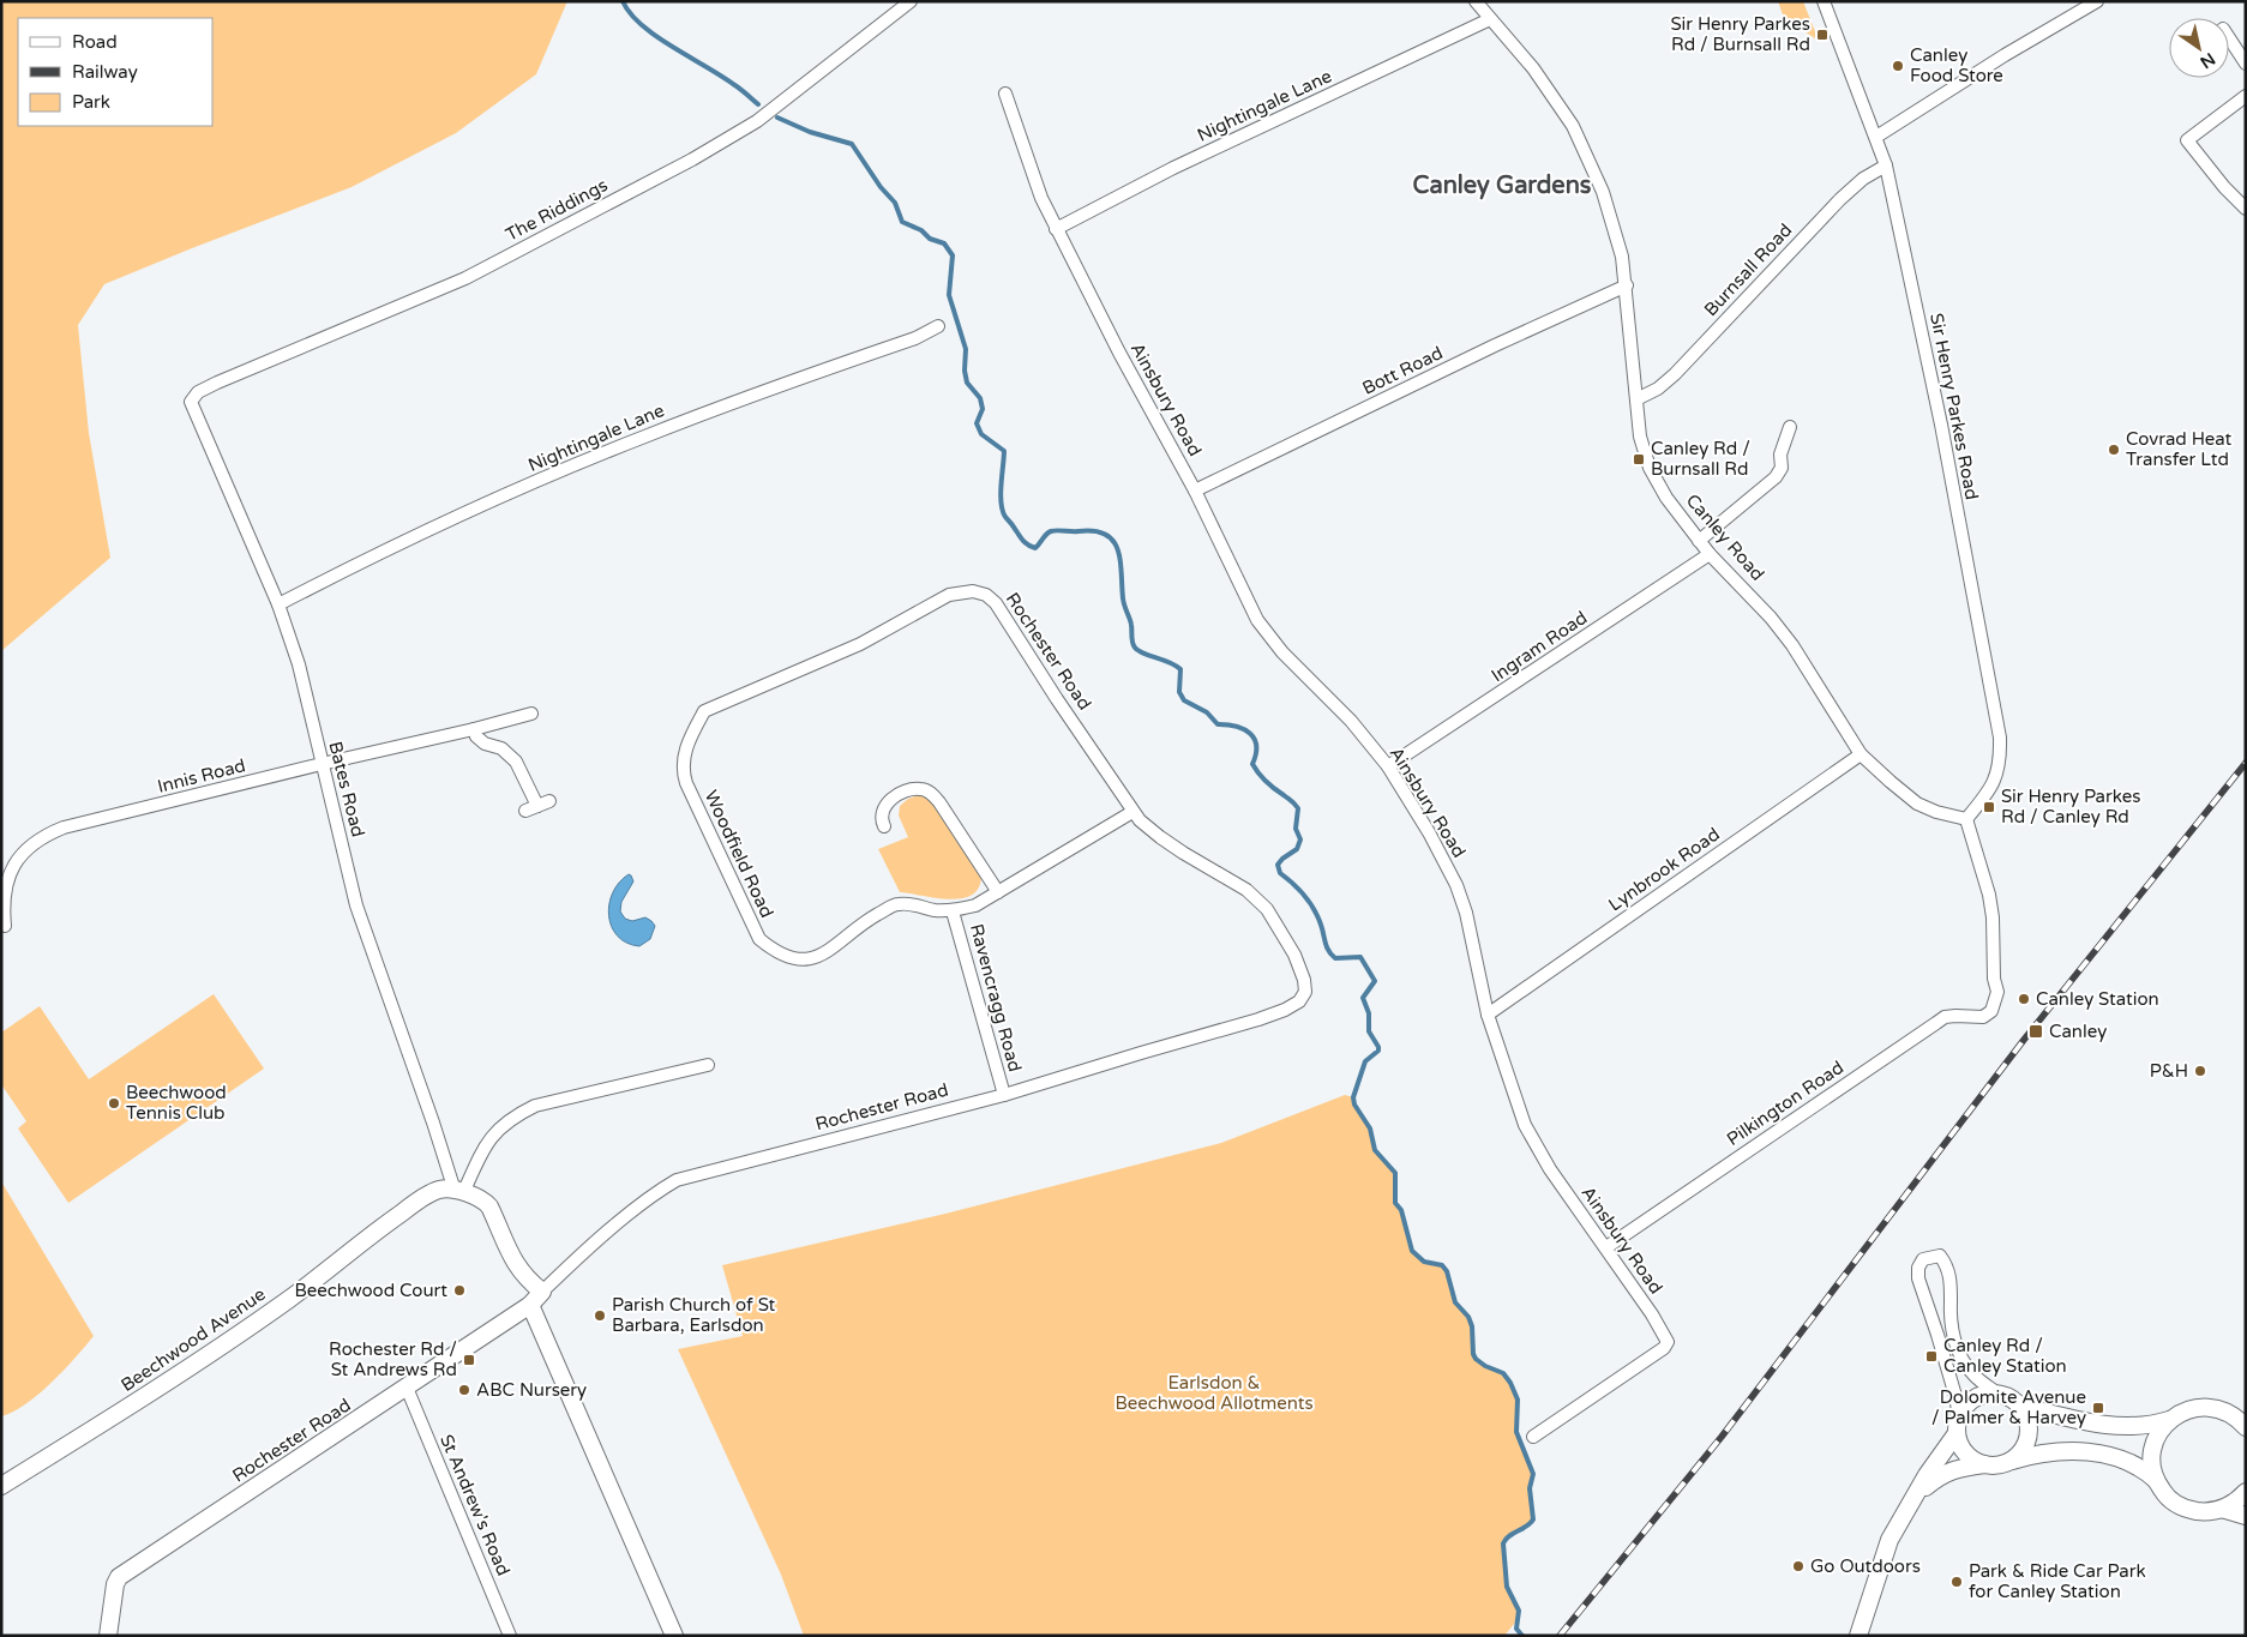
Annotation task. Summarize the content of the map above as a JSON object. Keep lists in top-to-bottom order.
{
  "streets": {
    "street": [
      "Nightingale Lane",
      "The Riddings",
      "Burnsall Road",
      "Bott Road",
      "Ainsbury Road",
      "Sir Henry Parkes Road",
      "Canley Road",
      "Ingram Road",
      "Rochester Road",
      "Innis Road",
      "Bates Road",
      "Woodfield Road",
      "Lynbrook Road",
      "Ravencragg Road",
      "Pilkington Road",
      "Beechwood Avenue",
      "St Andrew's Road"
    ]
  },
  "crossings": [
    ["Nightingale Lane", "Ainsbury Road"],
    ["Nightingale Lane", "Canley Road"],
    ["Nightingale Lane", "Bates Road"],
    ["The Riddings", "Bates Road"],
    ["Burnsall Road", "Sir Henry Parkes Road"],
    ["Burnsall Road", "Canley Road"],
    ["Bott Road", "Ainsbury Road"],
    ["Bott Road", "Canley Road"],
    ["Ainsbury Road", "Ingram Road"],
    ["Ainsbury Road", "Lynbrook Road"],
    ["Ainsbury Road", "Pilkington Road"],
    ["Sir Henry Parkes Road", "Canley Road"],
    ["Sir Henry Parkes Road", "Pilkington Road"],
    ["Canley Road", "Ingram Road"],
    ["Canley Road", "Lynbrook Road"],
    ["Canley Road", "Pilkington Road"],
    ["Rochester Road", "Woodfield Road"],
    ["Rochester Road", "Ravencragg Road"],
    ["Rochester Road", "St Andrew's Road"],
    ["Innis Road", "Bates Road"],
    ["Bates Road", "Beechwood Avenue"],
    ["Woodfield Road", "Ravencragg Road"]
  ],
  "districts": ["Canley Gardens"],
  "parks": ["Earlsdon & Beechwood Allotments"],
  "places": {
    "transit": [
      "Sir Henry Parkes Rd / Burnsall Rd",
      "Canley Rd / Burnsall Rd",
      "Sir Henry Parkes Rd / Canley Rd",
      "Canley",
      "Canley Rd / Canley Station",
      "Rochester Rd / St Andrews Rd",
      "Dolomite Avenue / Palmer & Harvey"
    ],
    "other": [
      "Canley Food Store",
      "Covrad Heat Transfer Ltd",
      "Canley Station",
      "P&H",
      "Beechwood Tennis Club",
      "Beechwood Court",
      "Parish Church of St Barbara, Earlsdon",
      "ABC Nursery",
      "Go Outdoors",
      "Park & Ride Car Park for Canley Station"
    ]
  },
  "legend": ["Road", "Railway", "Park"],
  "north": "bottom right"
}
